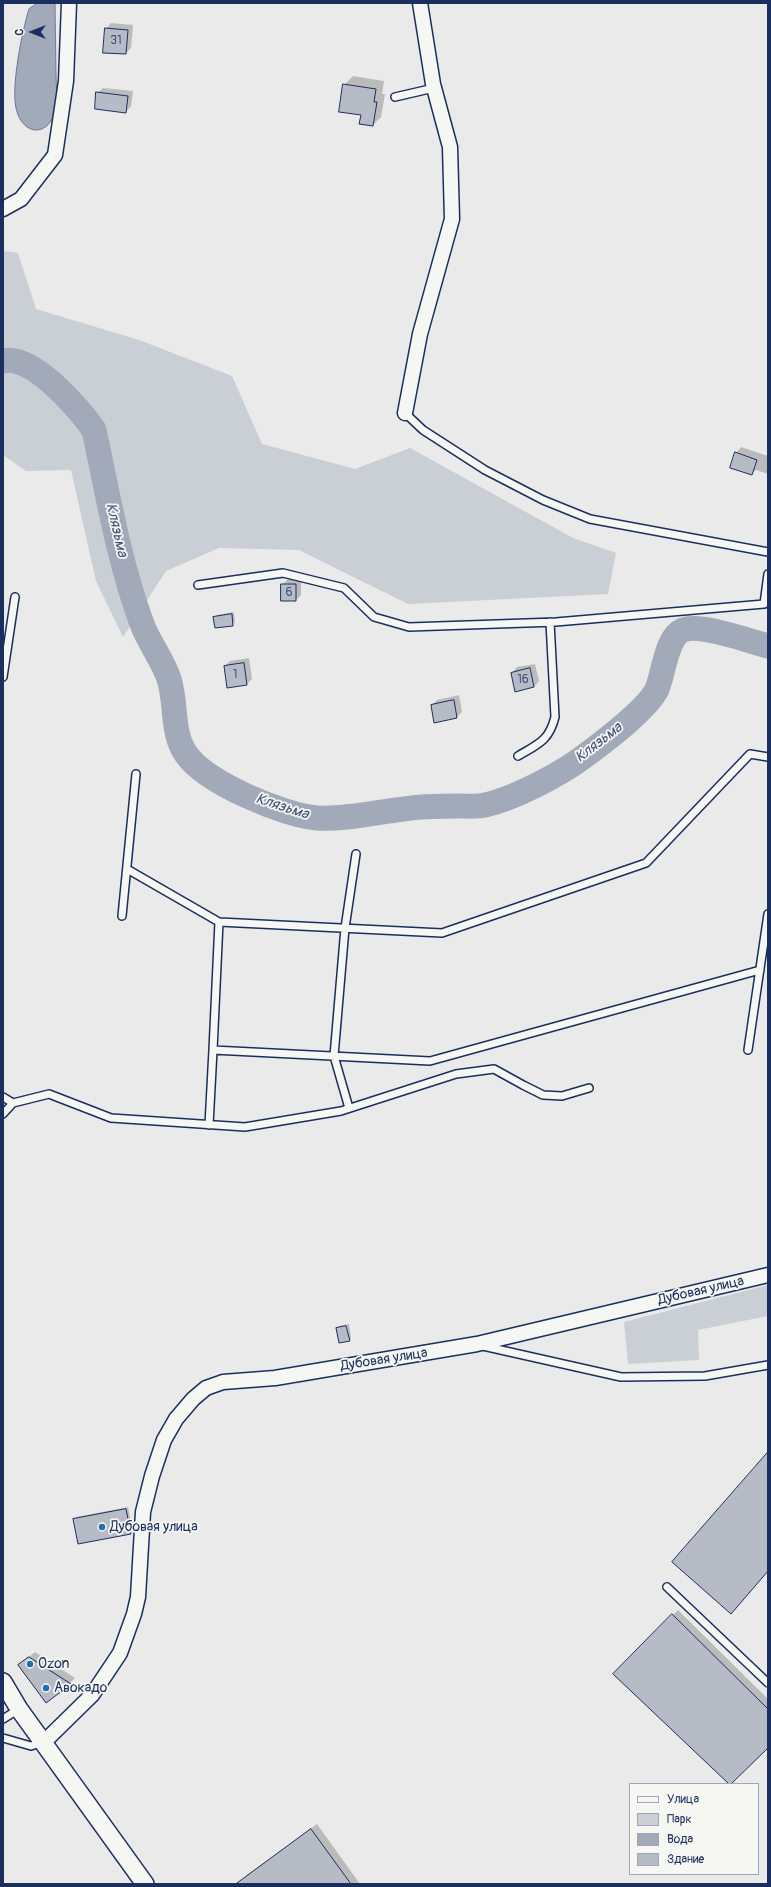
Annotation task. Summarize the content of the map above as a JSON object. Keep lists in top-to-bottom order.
{
  "streets": {
    "street": ["Дубовая улица"]
  },
  "water": ["Клязьма"],
  "places": ["Дубовая улица", "Ozon", "Авокадо"],
  "house_numbers": [
    "31",
    "6",
    "1",
    "16"
  ],
  "legend": [
    "Улица",
    "Парк",
    "Вода",
    "Здание"
  ],
  "north": "left"
}
